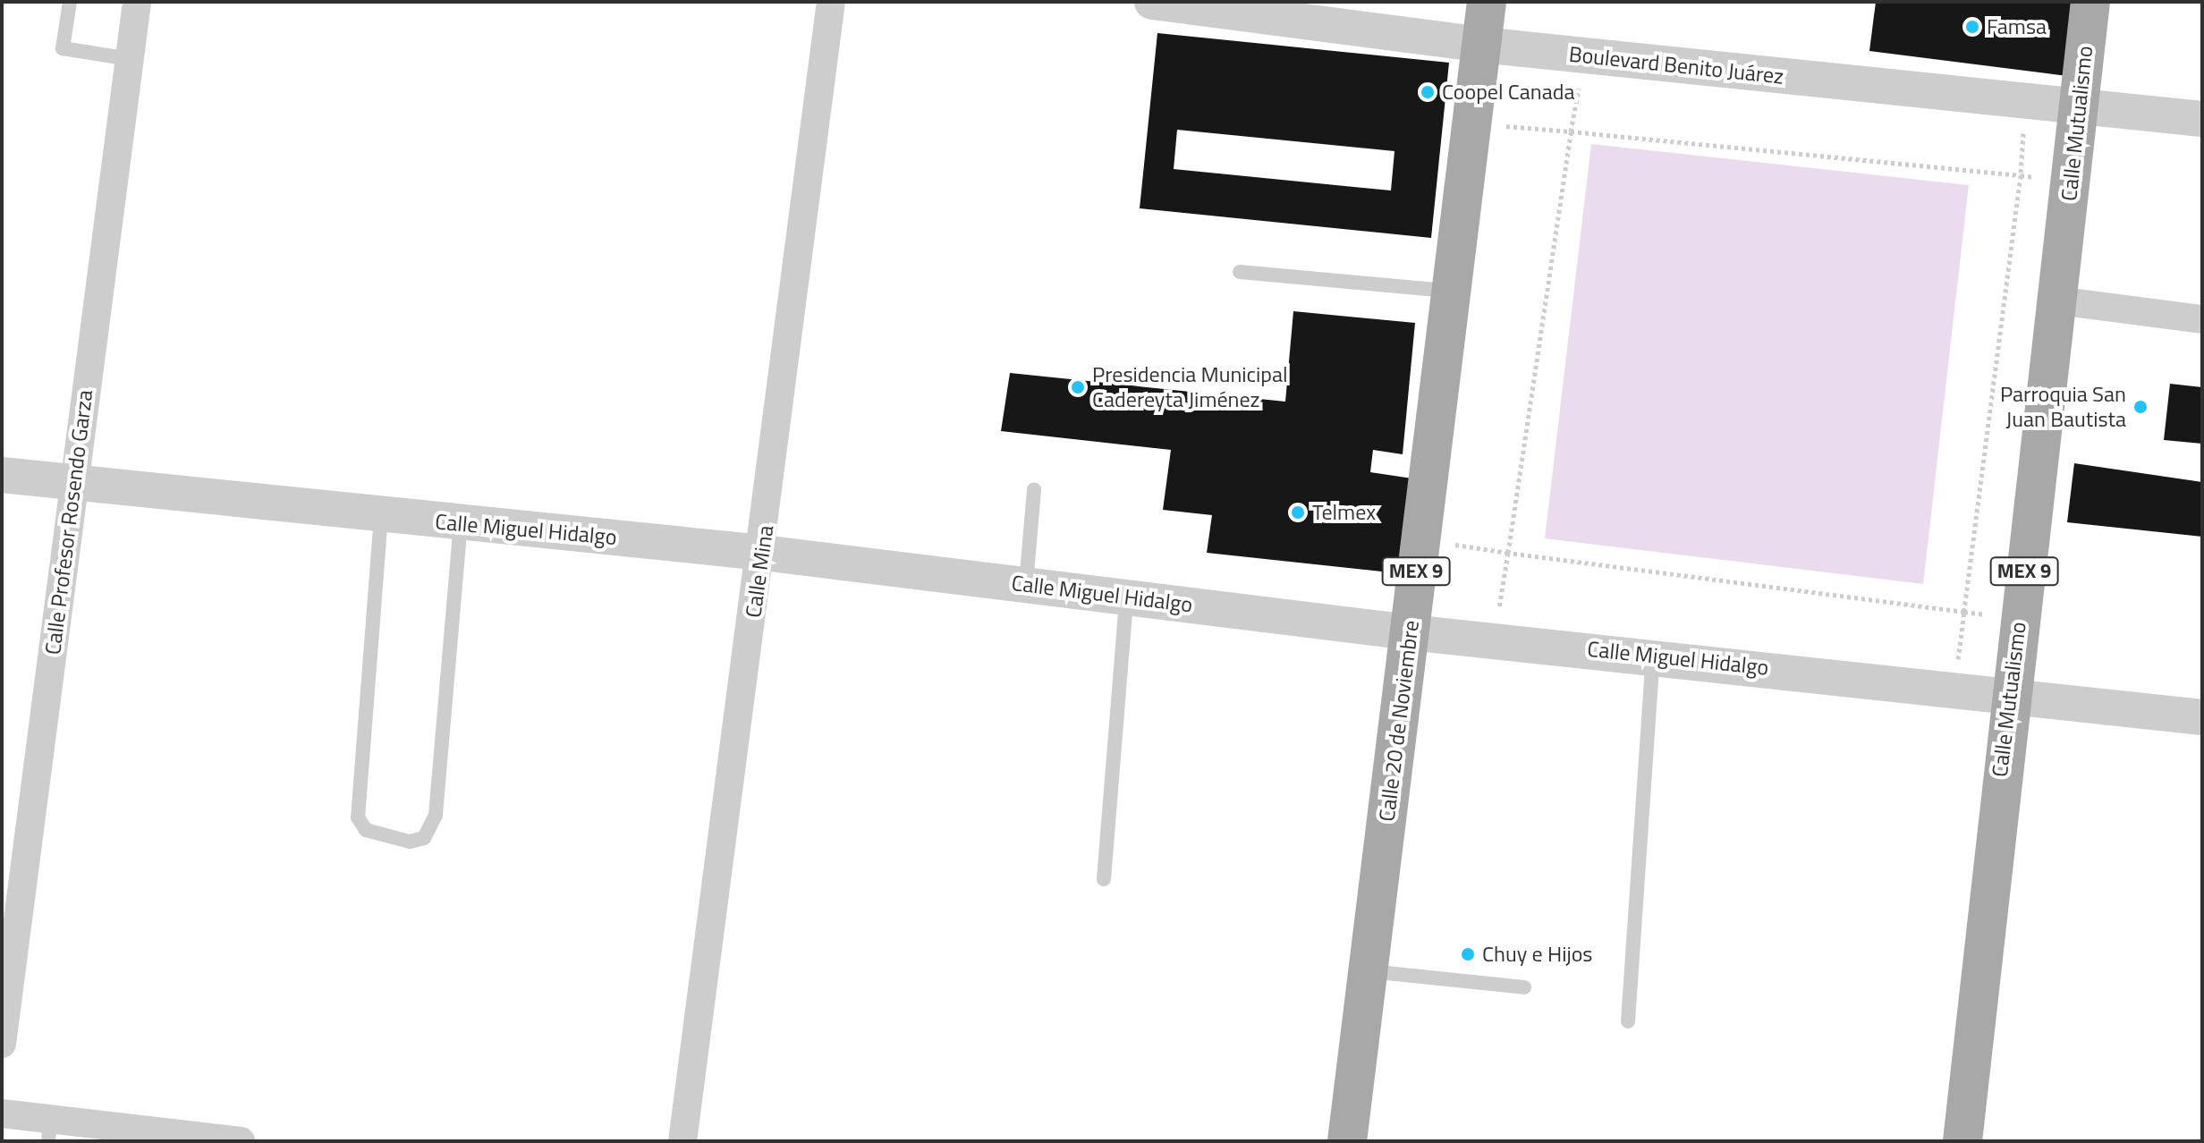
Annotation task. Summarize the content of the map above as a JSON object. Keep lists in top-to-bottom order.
{
  "streets": {
    "main road": ["Calle Mutualismo", "MEX 9", "Calle 20 de Noviembre"],
    "street": [
      "Boulevard Benito Juárez",
      "Calle Profesor Rosendo Garza",
      "Calle Miguel Hidalgo",
      "Calle Mina"
    ]
  },
  "crossings": [
    ["Boulevard Benito Juárez", "Calle Mutualismo"],
    ["Boulevard Benito Juárez", "Calle 20 de Noviembre"],
    ["Calle Mutualismo", "Calle Miguel Hidalgo"],
    ["Calle Profesor Rosendo Garza", "Calle Miguel Hidalgo"],
    ["Calle Miguel Hidalgo", "Calle Mina"],
    ["Calle Miguel Hidalgo", "Calle 20 de Noviembre"]
  ],
  "places": [
    "Famsa",
    "Coopel Canada",
    "Presidencia Municipal Cadereyta Jiménez",
    "Parroquia San Juan Bautista",
    "Telmex",
    "Chuy e Hijos"
  ]
}
